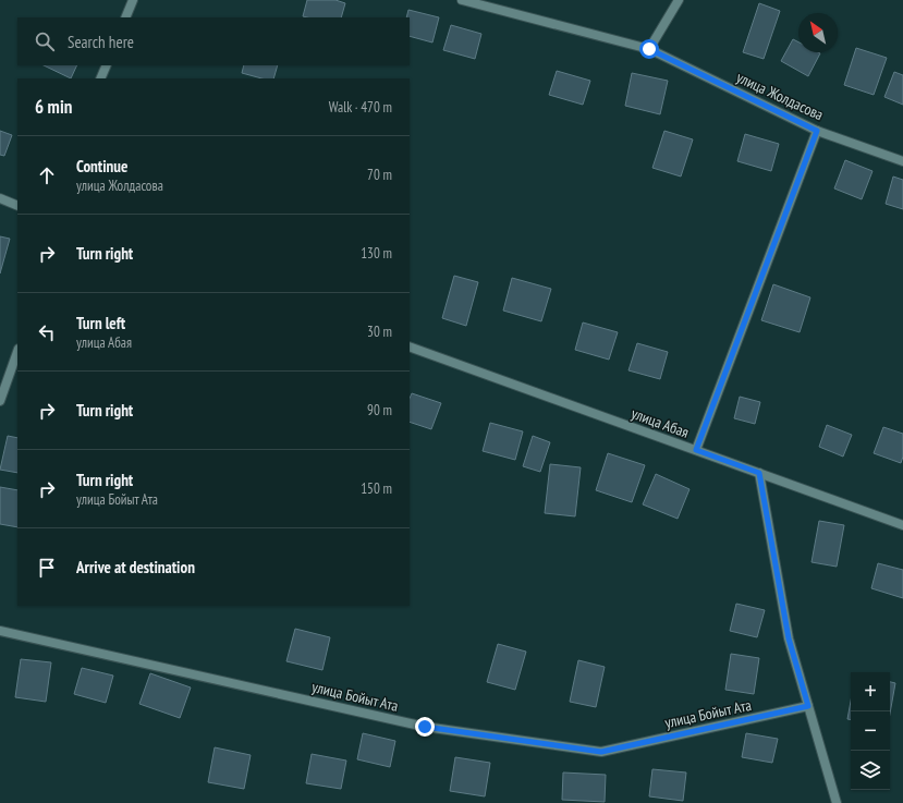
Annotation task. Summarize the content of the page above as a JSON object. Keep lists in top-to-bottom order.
{
  "streets": {
    "street": ["улица Жолдасова", "улица Абая", "улица Бойыт Ата"]
  },
  "north": "top left",
  "page": {
    "search": "Search here",
    "heading": ["6 min", "Walk · 470 m"],
    "list": [
      ["Continue", "улица Жолдасова", "70 m"],
      ["Turn right", "130 m"],
      ["Turn left", "улица Абая", "30 m"],
      ["Turn right", "90 m"],
      ["Turn right", "улица Бойыт Ата", "150 m"],
      "Arrive at destination"
    ],
    "map_buttons": ["+", "−"]
  }
}
